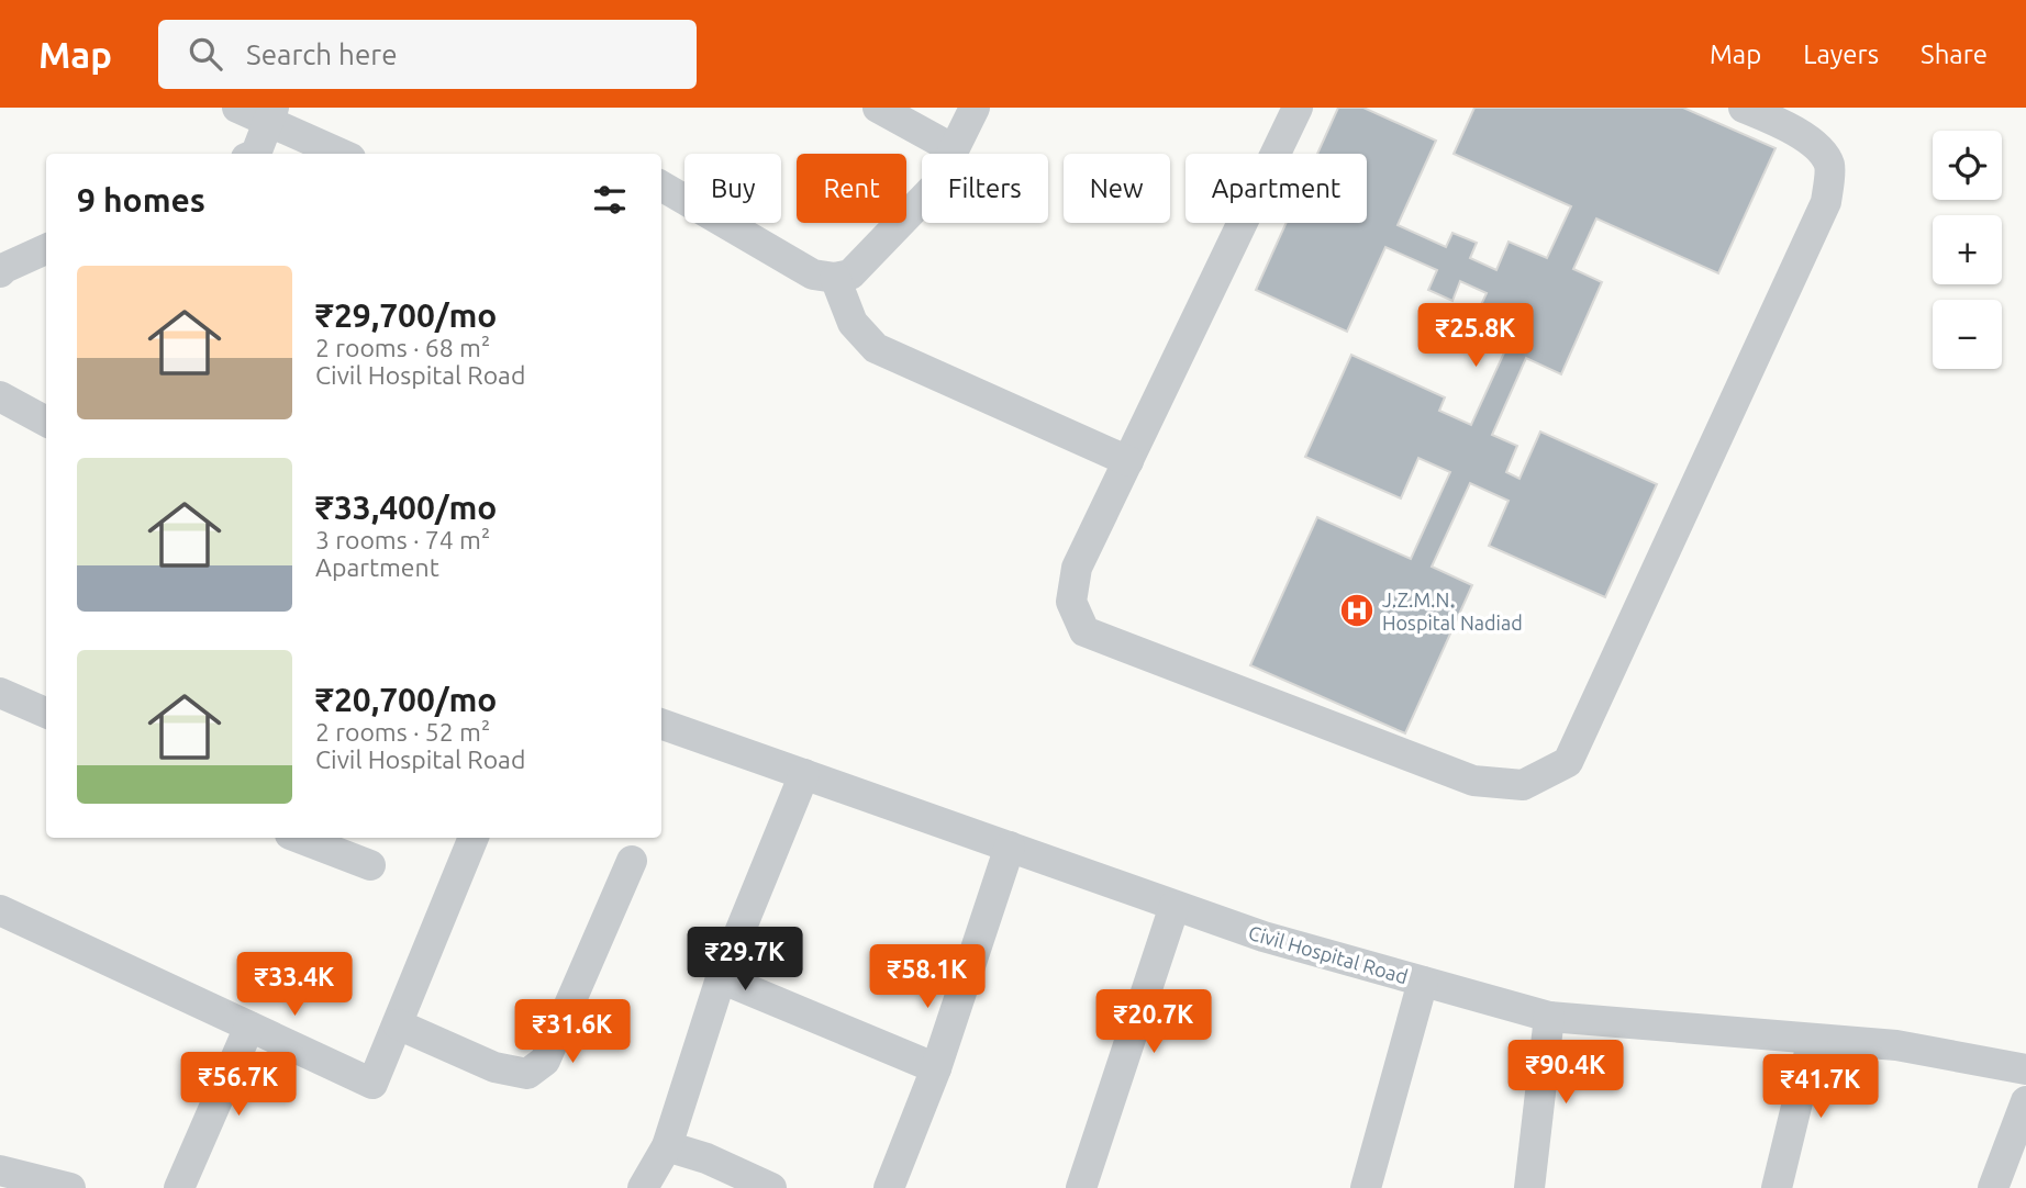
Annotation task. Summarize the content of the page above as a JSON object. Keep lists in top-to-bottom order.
{
  "streets": {
    "street": ["Civil Hospital Road"]
  },
  "places": {
    "hospital": ["J.Z.M.N. Hospital Nadiad"]
  },
  "page": {
    "header": "Map",
    "search": "Search here",
    "nav": ["Map", "Layers", "Share"],
    "map_buttons": ["+", "−"],
    "chip": [
      "Buy",
      "Rent",
      "Filters",
      "New",
      "Apartment"
    ],
    "heading": "9 homes",
    "list": [
      {
        "name": "₹29,700/mo",
        "note": "2 rooms · 68 m² · Civil Hospital Road"
      },
      {
        "name": "₹33,400/mo",
        "note": "3 rooms · 74 m² · Apartment"
      },
      {
        "name": "₹20,700/mo",
        "note": "2 rooms · 52 m² · Civil Hospital Road"
      }
    ],
    "price": [
      "₹25.8K",
      "₹29.7K",
      "₹58.1K",
      "₹33.4K",
      "₹20.7K",
      "₹31.6K",
      "₹90.4K",
      "₹56.7K",
      "₹41.7K"
    ]
  }
}
